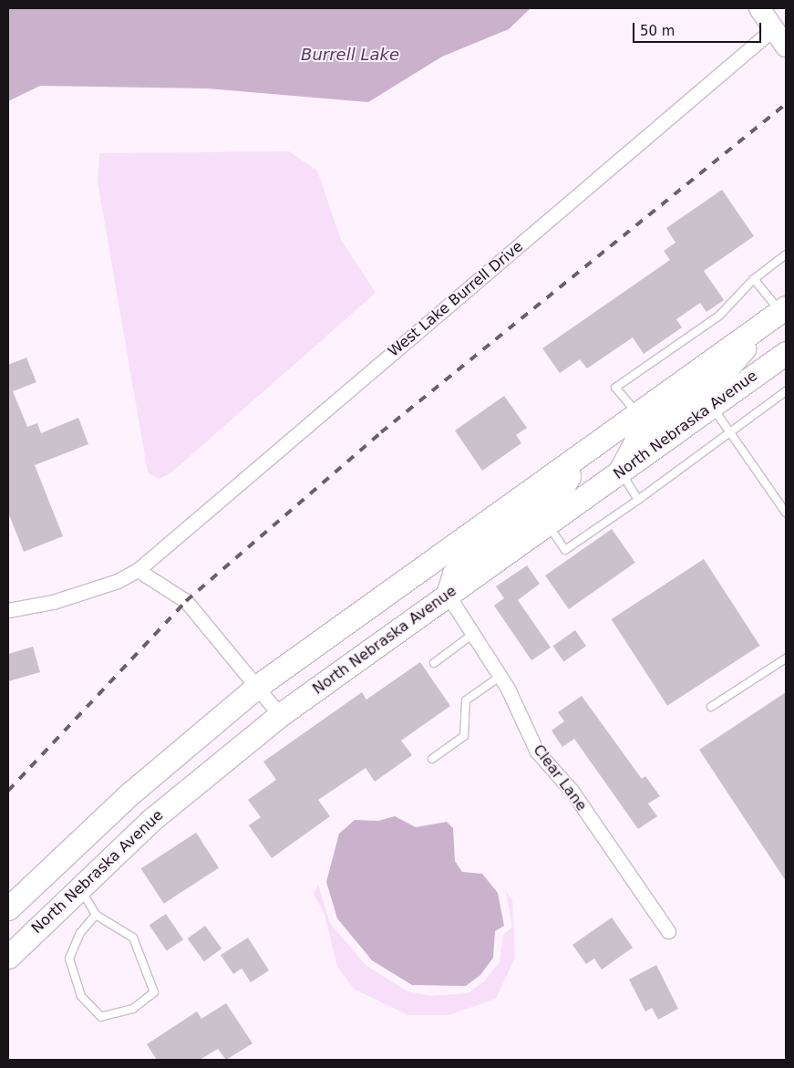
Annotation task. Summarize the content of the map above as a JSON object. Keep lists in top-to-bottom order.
{
  "streets": {
    "main road": ["North Nebraska Avenue"],
    "street": ["West Lake Burrell Drive", "Clear Lane"]
  },
  "crossings": [
    ["North Nebraska Avenue", "Clear Lane"]
  ],
  "water": ["Burrell Lake"],
  "scale_bar": "50 m"
}
